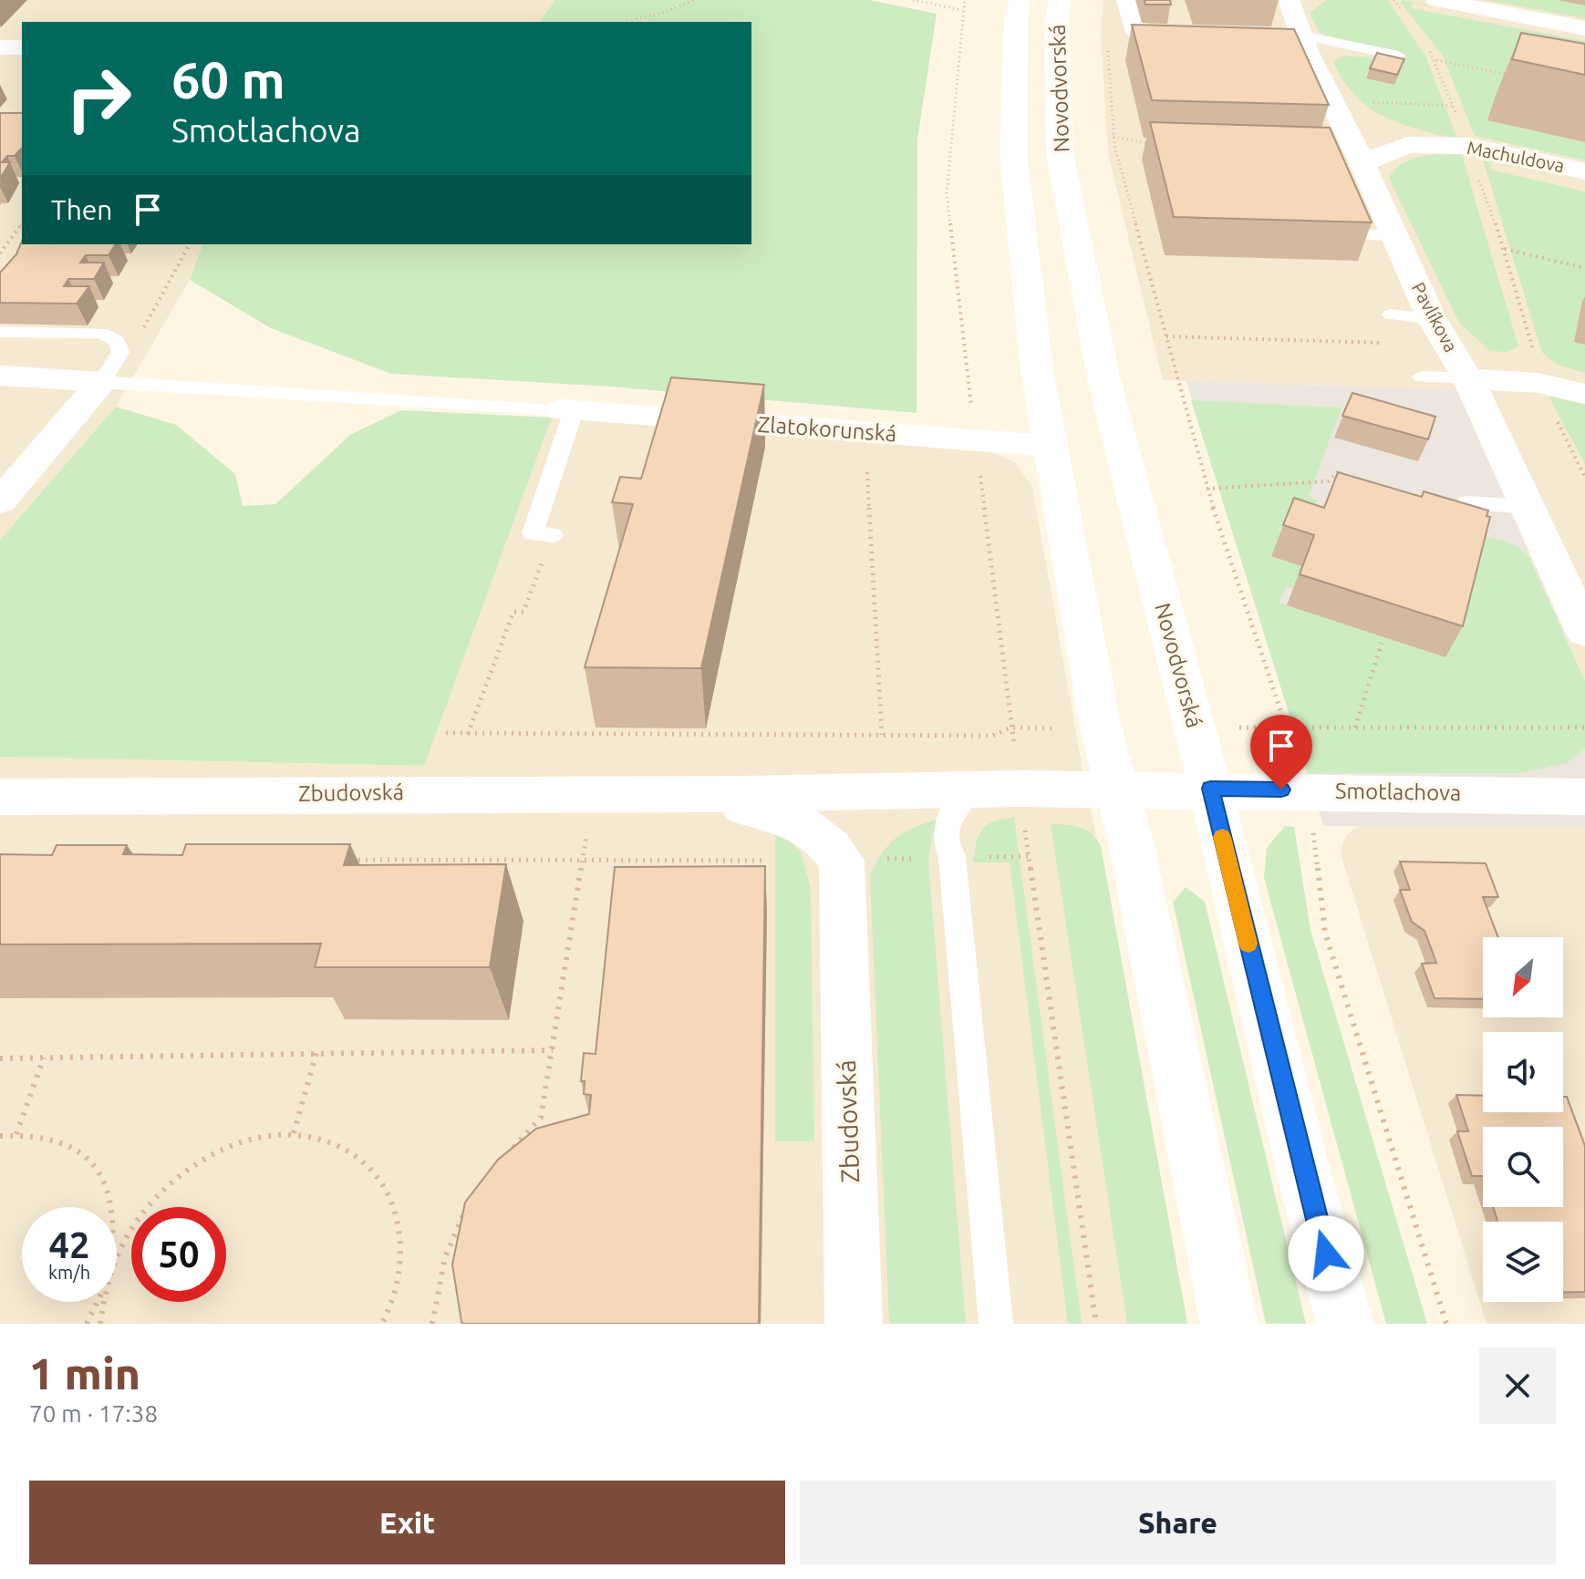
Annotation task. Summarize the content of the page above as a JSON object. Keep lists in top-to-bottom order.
{
  "streets": {
    "street": [
      "Novodvorská",
      "Machuldova",
      "Pavlíkova",
      "Zlatokorunská",
      "Smotlachova",
      "Zbudovská"
    ]
  },
  "crossings": [
    ["Novodvorská", "Zlatokorunská"],
    ["Novodvorská", "Smotlachova"],
    ["Novodvorská", "Zbudovská"],
    ["Machuldova", "Pavlíkova"],
    ["Smotlachova", "Zbudovská"]
  ],
  "north": "bottom left",
  "page": {
    "turn": ["60 m", "Smotlachova"],
    "then": "Then",
    "speed": "42 km/h",
    "limit": "50",
    "heading": ["1 min", "70 m · 17:38"],
    "buttons": ["Exit", "Share"]
  }
}
